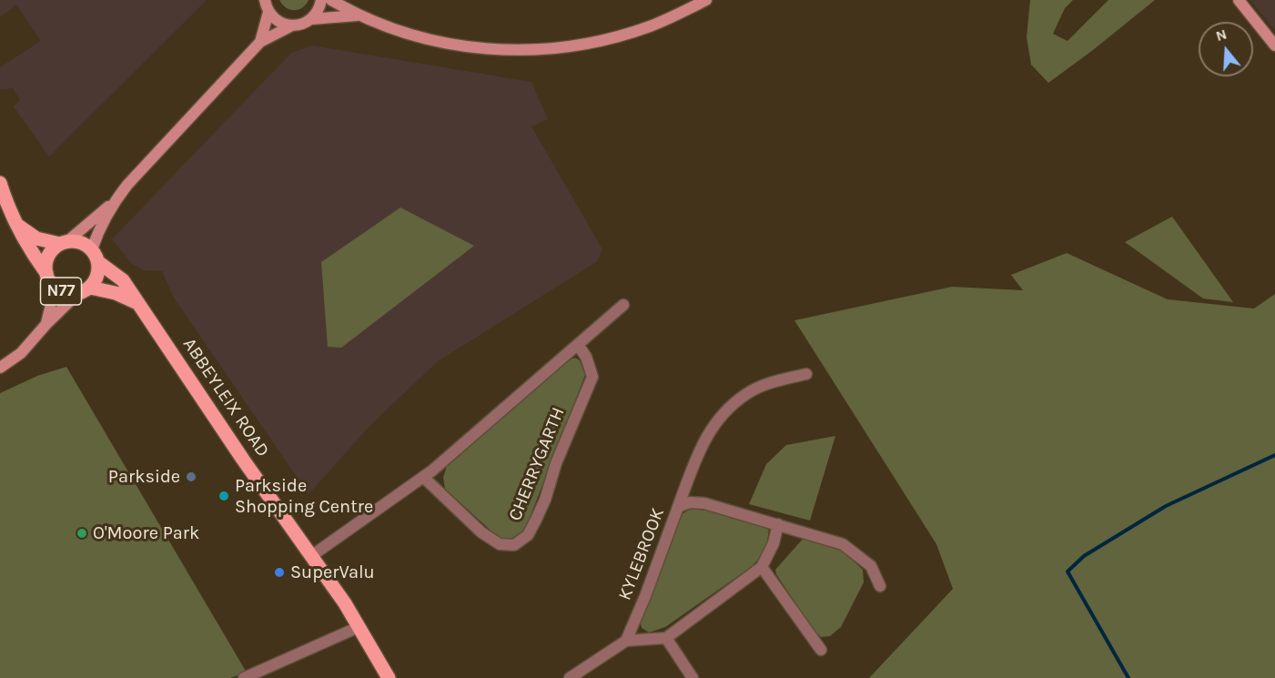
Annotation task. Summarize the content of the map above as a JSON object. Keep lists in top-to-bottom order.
{
  "streets": {
    "main road": ["N77", "ABBEYLEIX ROAD"],
    "street": ["CHERRYGARTH", "KYLEBROOK"]
  },
  "crossings": [
    ["N77", "ABBEYLEIX ROAD"],
    ["ABBEYLEIX ROAD", "CHERRYGARTH"]
  ],
  "places": [
    "Parkside",
    "Parkside Shopping Centre",
    "O'Moore Park",
    "SuperValu"
  ],
  "north": "top"
}
